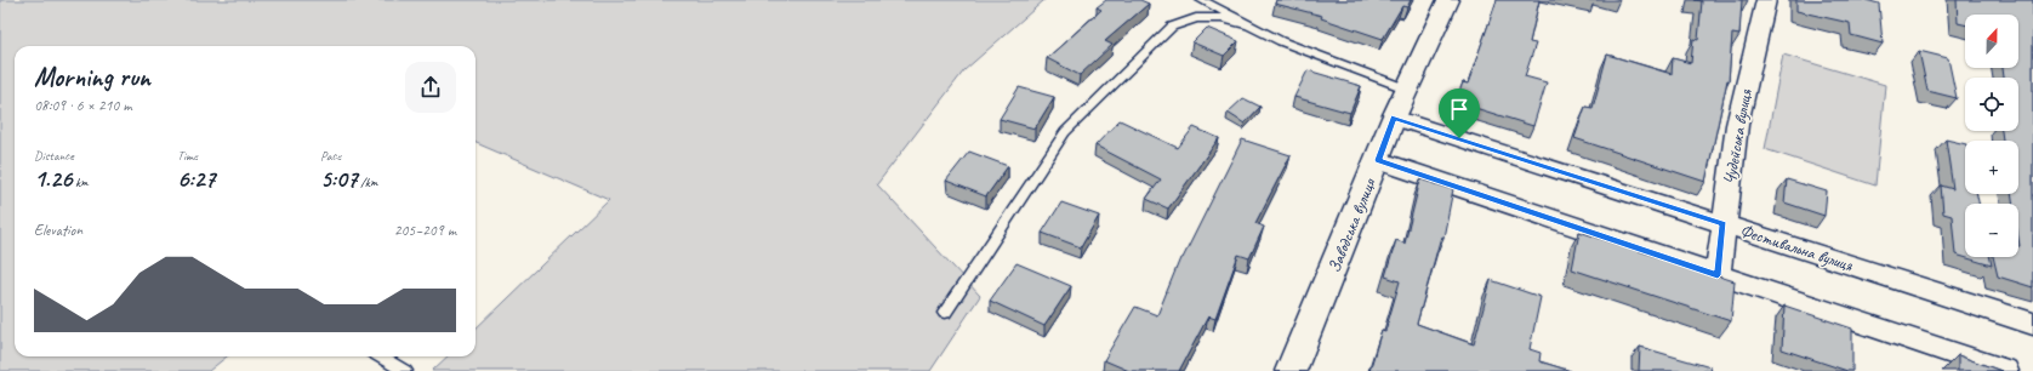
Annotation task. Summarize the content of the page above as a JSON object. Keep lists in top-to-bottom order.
{
  "streets": {
    "main road": ["Заводська вулиця"],
    "street": ["Чудейська вулиця", "Фестивальна вулиця"]
  },
  "crossings": [
    ["Чудейська вулиця", "Фестивальна вулиця"],
    ["Заводська вулиця", "Фестивальна вулиця"]
  ],
  "north": "top",
  "page": {
    "map_buttons": ["+", "−"],
    "heading": ["Morning run", "08:09 · 6 × 210 m"],
    "stats": [
      ["Distance", "1.26 km"],
      ["Time", "6:27"],
      ["Pace", "5:07 /km"]
    ],
    "chart": ["Elevation", "205–209 m"]
  }
}
